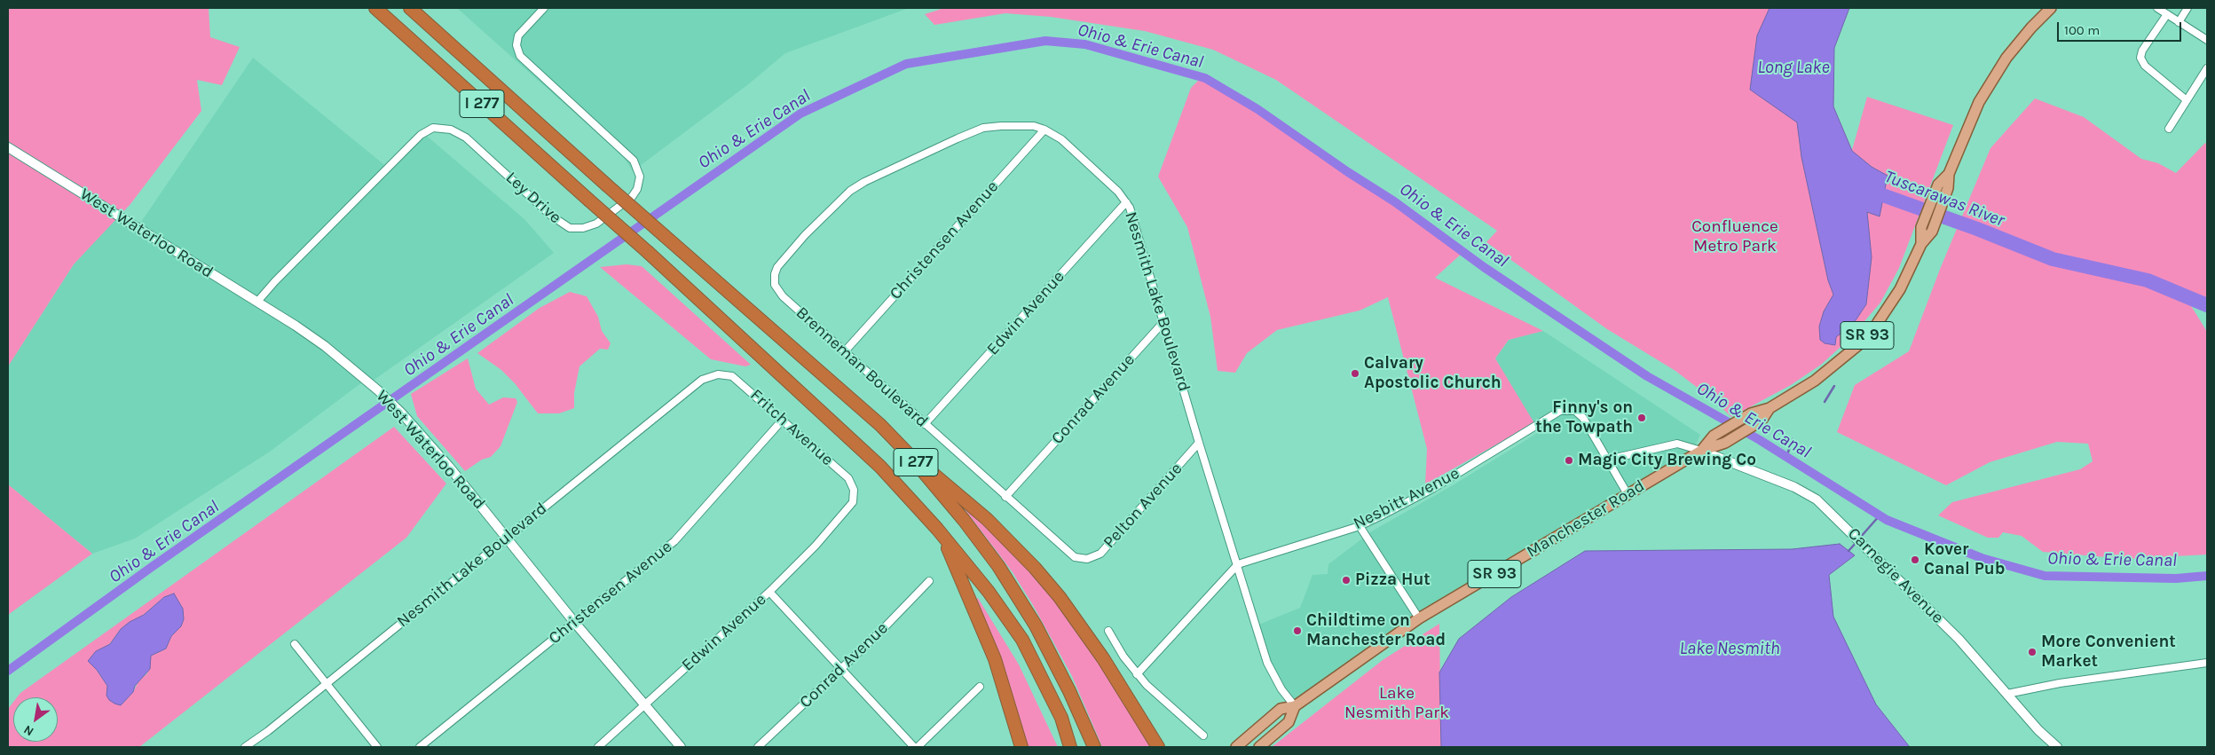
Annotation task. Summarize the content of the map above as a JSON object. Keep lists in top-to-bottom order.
{
  "streets": {
    "highway": ["I 277"],
    "main road": [
      "West Waterloo Road",
      "SR 93",
      "Manchester Road",
      "Carnegie Avenue"
    ],
    "street": [
      "Ley Drive",
      "Christensen Avenue",
      "Nesmith Lake Boulevard",
      "Edwin Avenue",
      "Brenneman Boulevard",
      "Conrad Avenue",
      "Fritch Avenue",
      "Nesbitt Avenue",
      "Pelton Avenue"
    ]
  },
  "crossings": [
    ["Ley Drive", "West Waterloo Road"],
    ["West Waterloo Road", "Christensen Avenue"],
    ["West Waterloo Road", "Nesmith Lake Boulevard"],
    ["West Waterloo Road", "Edwin Avenue"],
    ["Christensen Avenue", "Nesmith Lake Boulevard"],
    ["Christensen Avenue", "Brenneman Boulevard"],
    ["Christensen Avenue", "Fritch Avenue"],
    ["Nesmith Lake Boulevard", "Edwin Avenue"],
    ["Nesmith Lake Boulevard", "Brenneman Boulevard"],
    ["Nesmith Lake Boulevard", "Conrad Avenue"],
    ["Nesmith Lake Boulevard", "Fritch Avenue"],
    ["Nesmith Lake Boulevard", "Nesbitt Avenue"],
    ["Nesmith Lake Boulevard", "Pelton Avenue"],
    ["Nesmith Lake Boulevard", "Manchester Road"],
    ["Edwin Avenue", "Brenneman Boulevard"],
    ["Edwin Avenue", "Fritch Avenue"],
    ["Brenneman Boulevard", "Conrad Avenue"],
    ["Brenneman Boulevard", "Pelton Avenue"],
    ["Nesbitt Avenue", "Manchester Road"],
    ["Manchester Road", "Carnegie Avenue"]
  ],
  "water": [
    "Ohio & Erie Canal",
    "Long Lake",
    "Tuscarawas River",
    "Lake Nesmith"
  ],
  "parks": ["Confluence Metro Park", "Lake Nesmith Park"],
  "places": [
    "Calvary Apostolic Church",
    "Finny's on the Towpath",
    "Magic City Brewing Co",
    "Kover Canal Pub",
    "Pizza Hut",
    "Childtime on Manchester Road",
    "More Convenient Market"
  ],
  "scale_bar": "100 m",
  "north": "bottom left"
}
